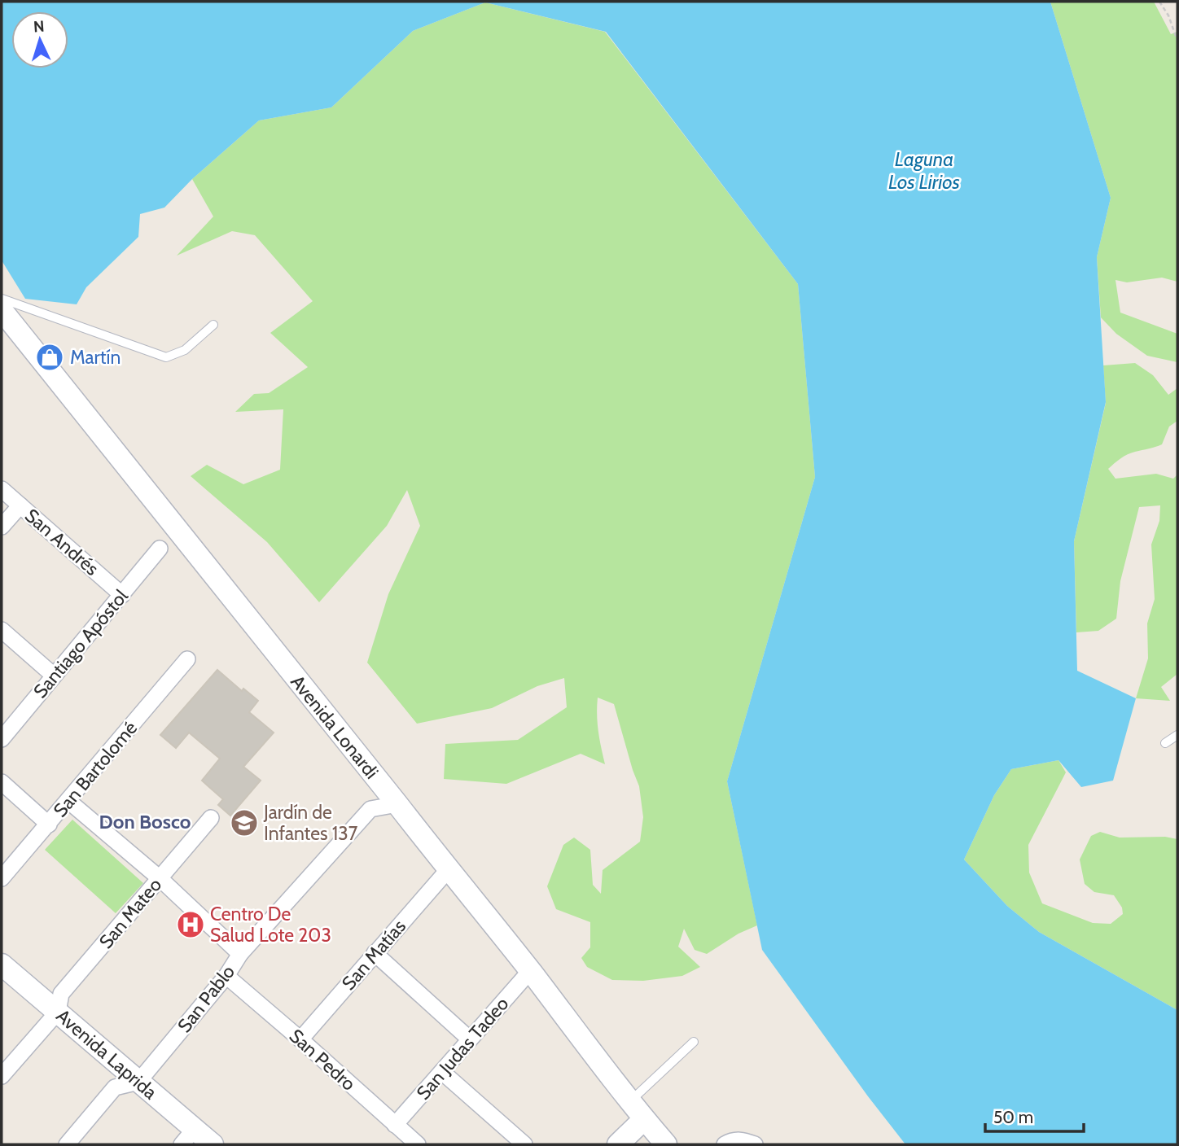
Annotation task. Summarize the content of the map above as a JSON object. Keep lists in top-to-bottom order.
{
  "streets": {
    "street": [
      "San Andrés",
      "Santiago Apóstol",
      "Avenida Lonardi",
      "San Bartolomé",
      "San Mateo",
      "San Matías",
      "San Pablo",
      "San Judas Tadeo",
      "Avenida Laprida",
      "San Pedro"
    ]
  },
  "crossings": [
    ["San Andrés", "Santiago Apóstol"],
    ["Avenida Lonardi", "San Matías"],
    ["Avenida Lonardi", "San Pablo"],
    ["Avenida Lonardi", "San Judas Tadeo"],
    ["San Mateo", "Avenida Laprida"],
    ["San Matías", "San Pedro"],
    ["San Pablo", "Avenida Laprida"],
    ["San Pablo", "San Pedro"],
    ["San Judas Tadeo", "San Pedro"]
  ],
  "districts": ["Don Bosco"],
  "water": ["Laguna Los Lirios"],
  "places": {
    "shop": ["Martín"],
    "school or university": ["Jardín de Infantes 137"],
    "hospital": ["Centro De Salud Lote 203"]
  },
  "scale_bar": "50 m",
  "north": "top"
}
